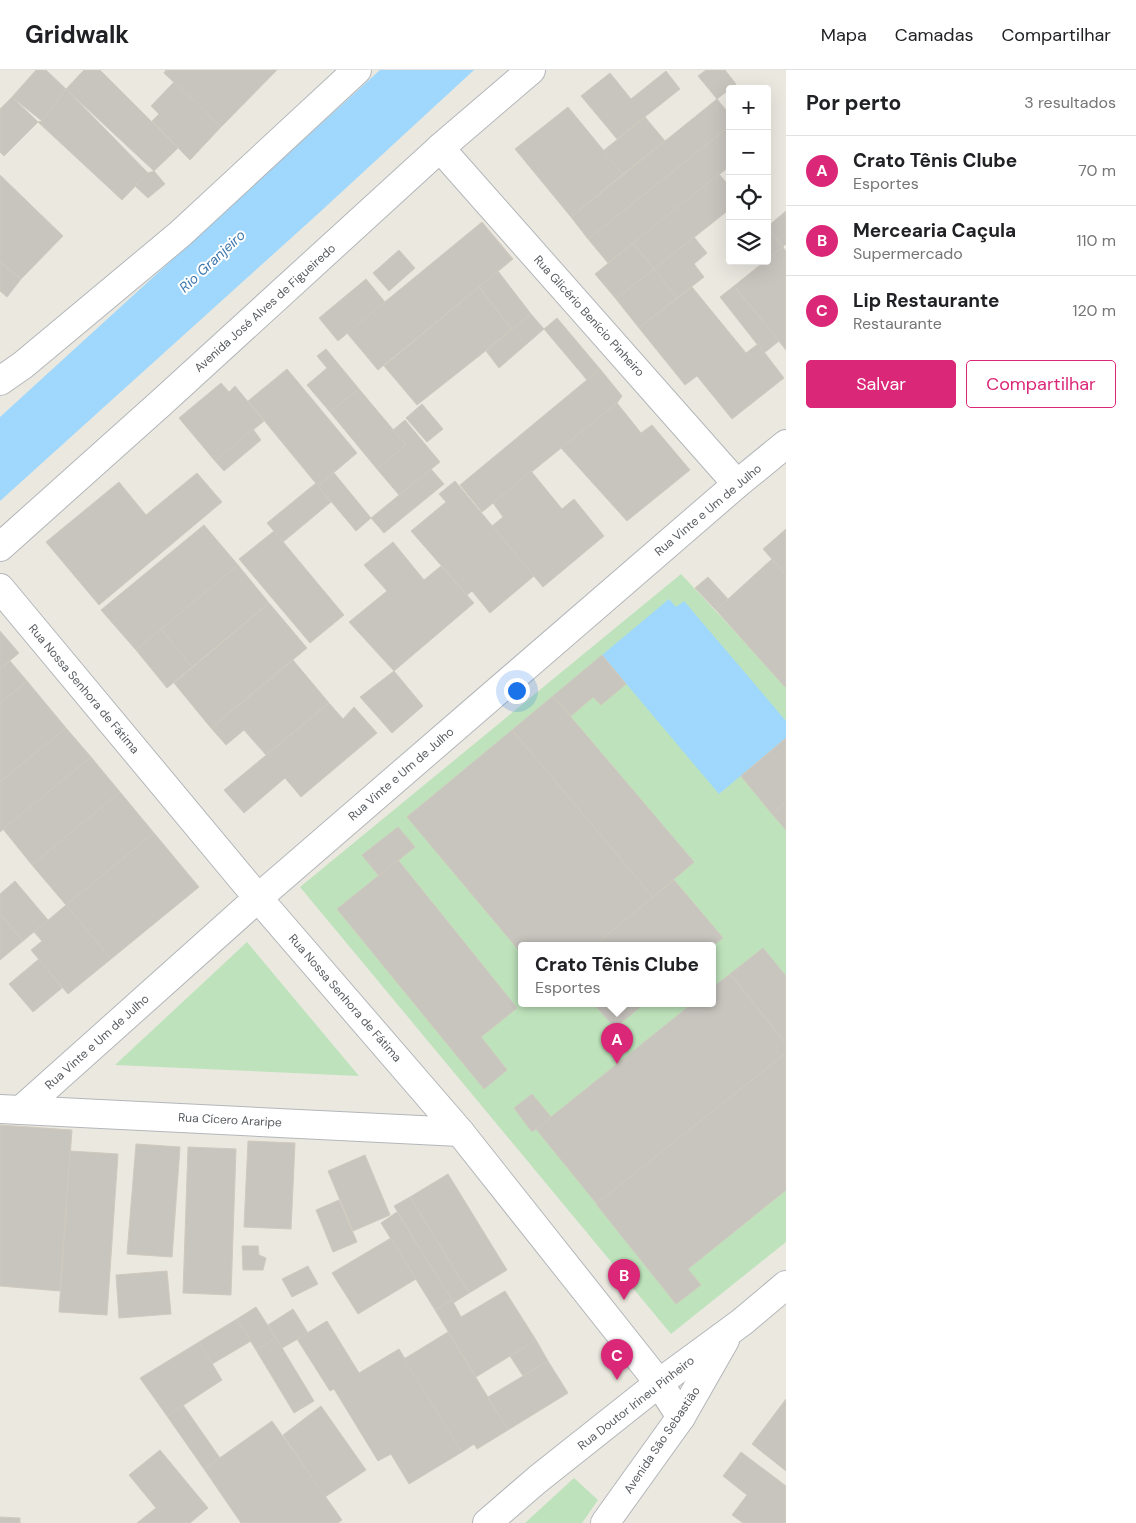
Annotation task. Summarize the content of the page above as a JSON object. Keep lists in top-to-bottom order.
{
  "streets": {
    "street": [
      "Avenida José Alves de Figueiredo",
      "Rua Glicério Benício Pinheiro",
      "Rua Vinte e Um de Julho",
      "Rua Nossa Senhora de Fátima",
      "Rua Cícero Araripe",
      "Rua Doutor Irineu Pinheiro",
      "Avenida São Sebastião"
    ]
  },
  "crossings": [
    ["Avenida José Alves de Figueiredo", "Rua Glicério Benício Pinheiro"],
    ["Rua Glicério Benício Pinheiro", "Rua Vinte e Um de Julho"],
    ["Rua Vinte e Um de Julho", "Rua Nossa Senhora de Fátima"],
    ["Rua Vinte e Um de Julho", "Rua Cícero Araripe"],
    ["Rua Nossa Senhora de Fátima", "Rua Cícero Araripe"],
    ["Rua Nossa Senhora de Fátima", "Rua Doutor Irineu Pinheiro"],
    ["Rua Nossa Senhora de Fátima", "Avenida São Sebastião"],
    ["Rua Doutor Irineu Pinheiro", "Avenida São Sebastião"]
  ],
  "water": ["Rio Granjeiro"],
  "page": {
    "header": "Gridwalk",
    "nav": ["Mapa", "Camadas", "Compartilhar"],
    "heading": ["Por perto", "3 resultados"],
    "map_buttons": ["+", "−"],
    "list": [
      {
        "mark": "A",
        "name": "Crato Tênis Clube",
        "note": "Esportes",
        "value": "70 m"
      },
      {
        "mark": "B",
        "name": "Mercearia Caçula",
        "note": "Supermercado",
        "value": "110 m"
      },
      {
        "mark": "C",
        "name": "Lip Restaurante",
        "note": "Restaurante",
        "value": "120 m"
      }
    ],
    "buttons": ["Salvar", "Compartilhar"],
    "popup": ["Crato Tênis Clube", "Esportes"],
    "pins": ["A", "B", "C"]
  }
}
